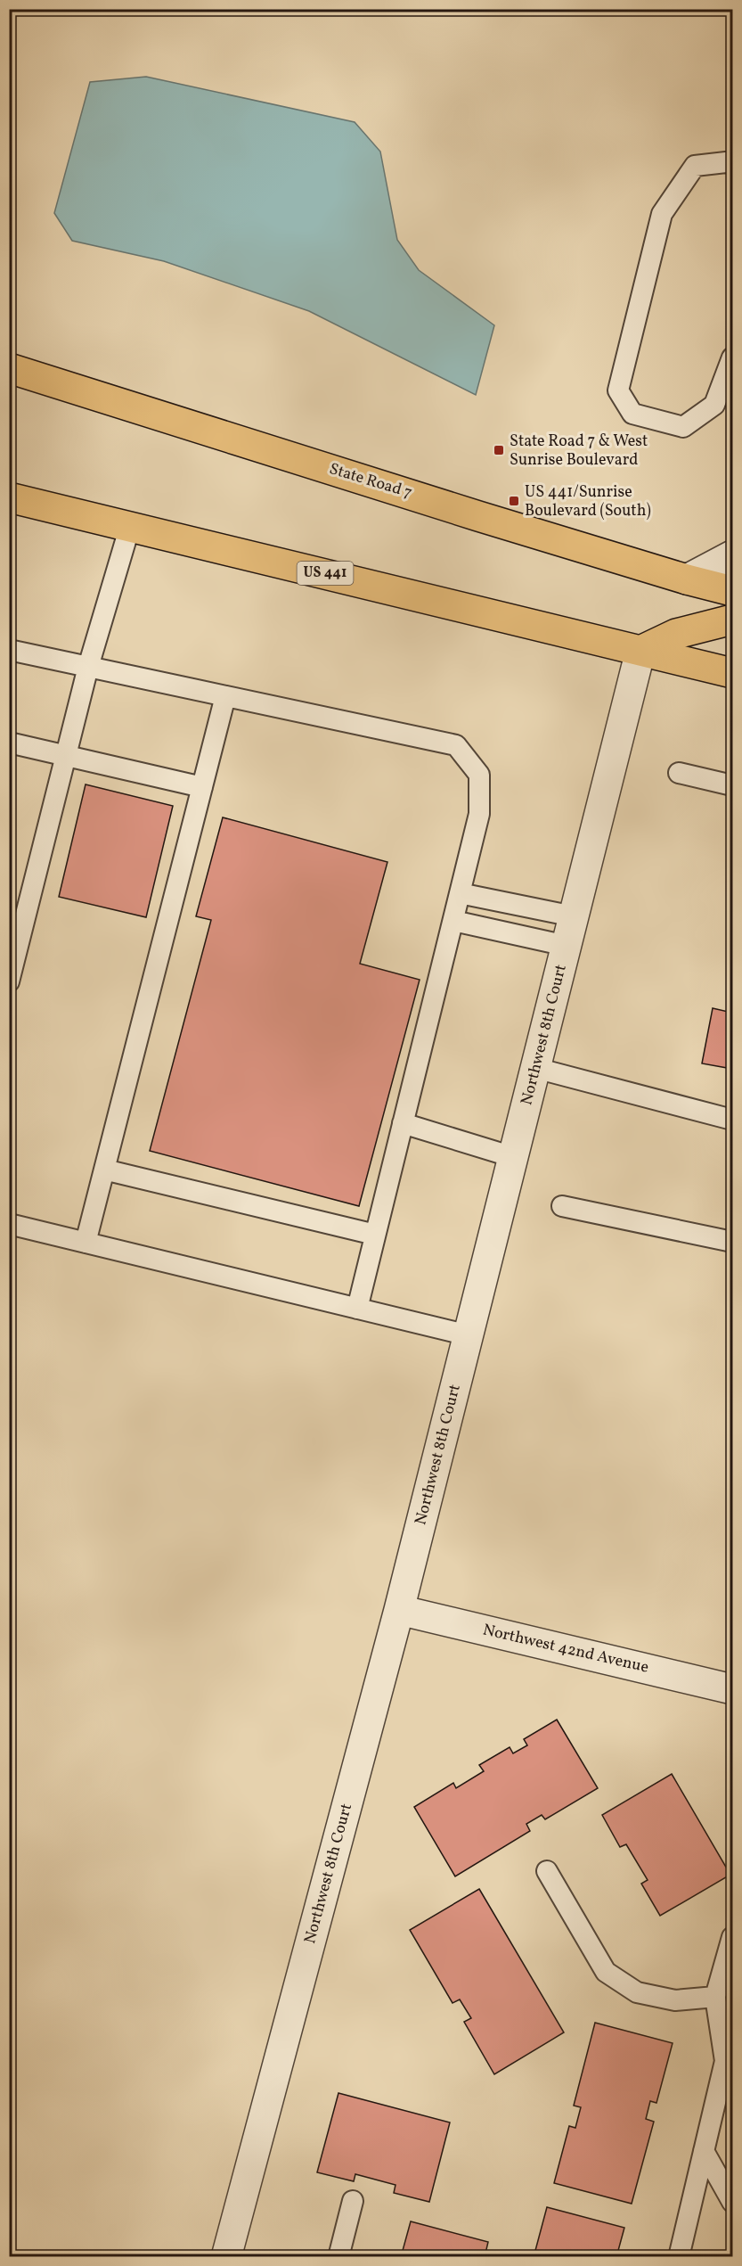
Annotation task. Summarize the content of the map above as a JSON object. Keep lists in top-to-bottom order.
{
  "streets": {
    "main road": ["State Road 7", "US 441"],
    "street": ["Northwest 8th Court", "Northwest 42nd Avenue"]
  },
  "crossings": [
    ["US 441", "Northwest 8th Court"],
    ["Northwest 8th Court", "Northwest 42nd Avenue"]
  ],
  "places": {
    "transit": ["State Road 7 & West Sunrise Boulevard", "US 441/Sunrise Boulevard (South)"]
  }
}
